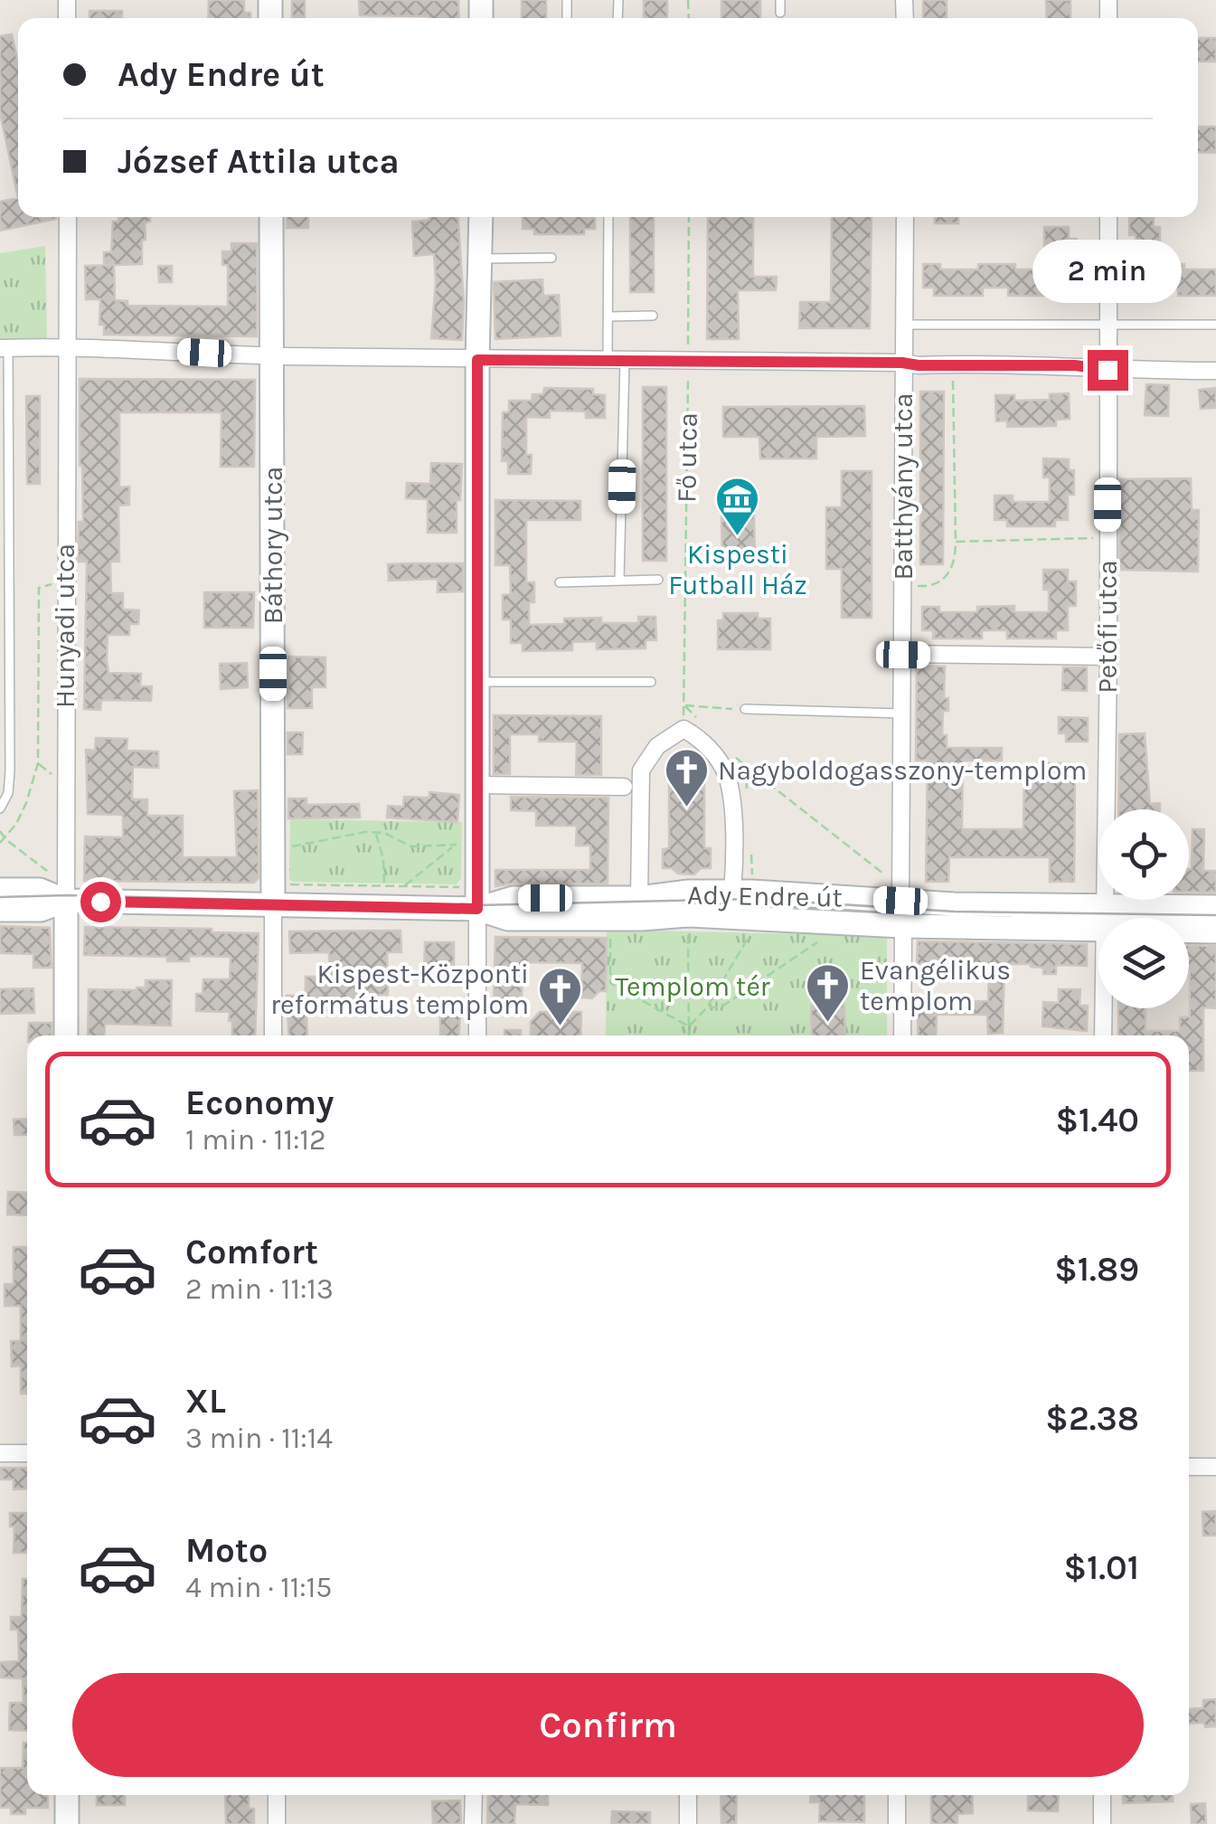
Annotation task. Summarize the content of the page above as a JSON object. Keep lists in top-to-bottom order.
{
  "streets": {
    "street": [
      "Batthyány utca",
      "Báthory utca",
      "Hunyadi utca",
      "Petőfi utca",
      "Ady Endre út"
    ],
    "path": ["Fő utca"]
  },
  "crossings": [
    ["Batthyány utca", "Ady Endre út"],
    ["Báthory utca", "Ady Endre út"],
    ["Hunyadi utca", "Ady Endre út"],
    ["Petőfi utca", "Ady Endre út"]
  ],
  "parks": ["Templom tér"],
  "places": {
    "museum": ["Kispesti Futball Ház"],
    "church": ["Nagyboldogasszony-templom", "Evangélikus templom", "Kispest-Központi református templom"]
  },
  "page": {
    "banner": ["Ady Endre út", "József Attila utca"],
    "bubble": "2 min",
    "list": [
      {
        "name": "Economy",
        "note": "1 min · 11:12",
        "value": "$1.40"
      },
      {
        "name": "Comfort",
        "note": "2 min · 11:13",
        "value": "$1.89"
      },
      {
        "name": "XL",
        "note": "3 min · 11:14",
        "value": "$2.38"
      },
      {
        "name": "Moto",
        "note": "4 min · 11:15",
        "value": "$1.01"
      }
    ],
    "buttons": "Confirm"
  }
}
